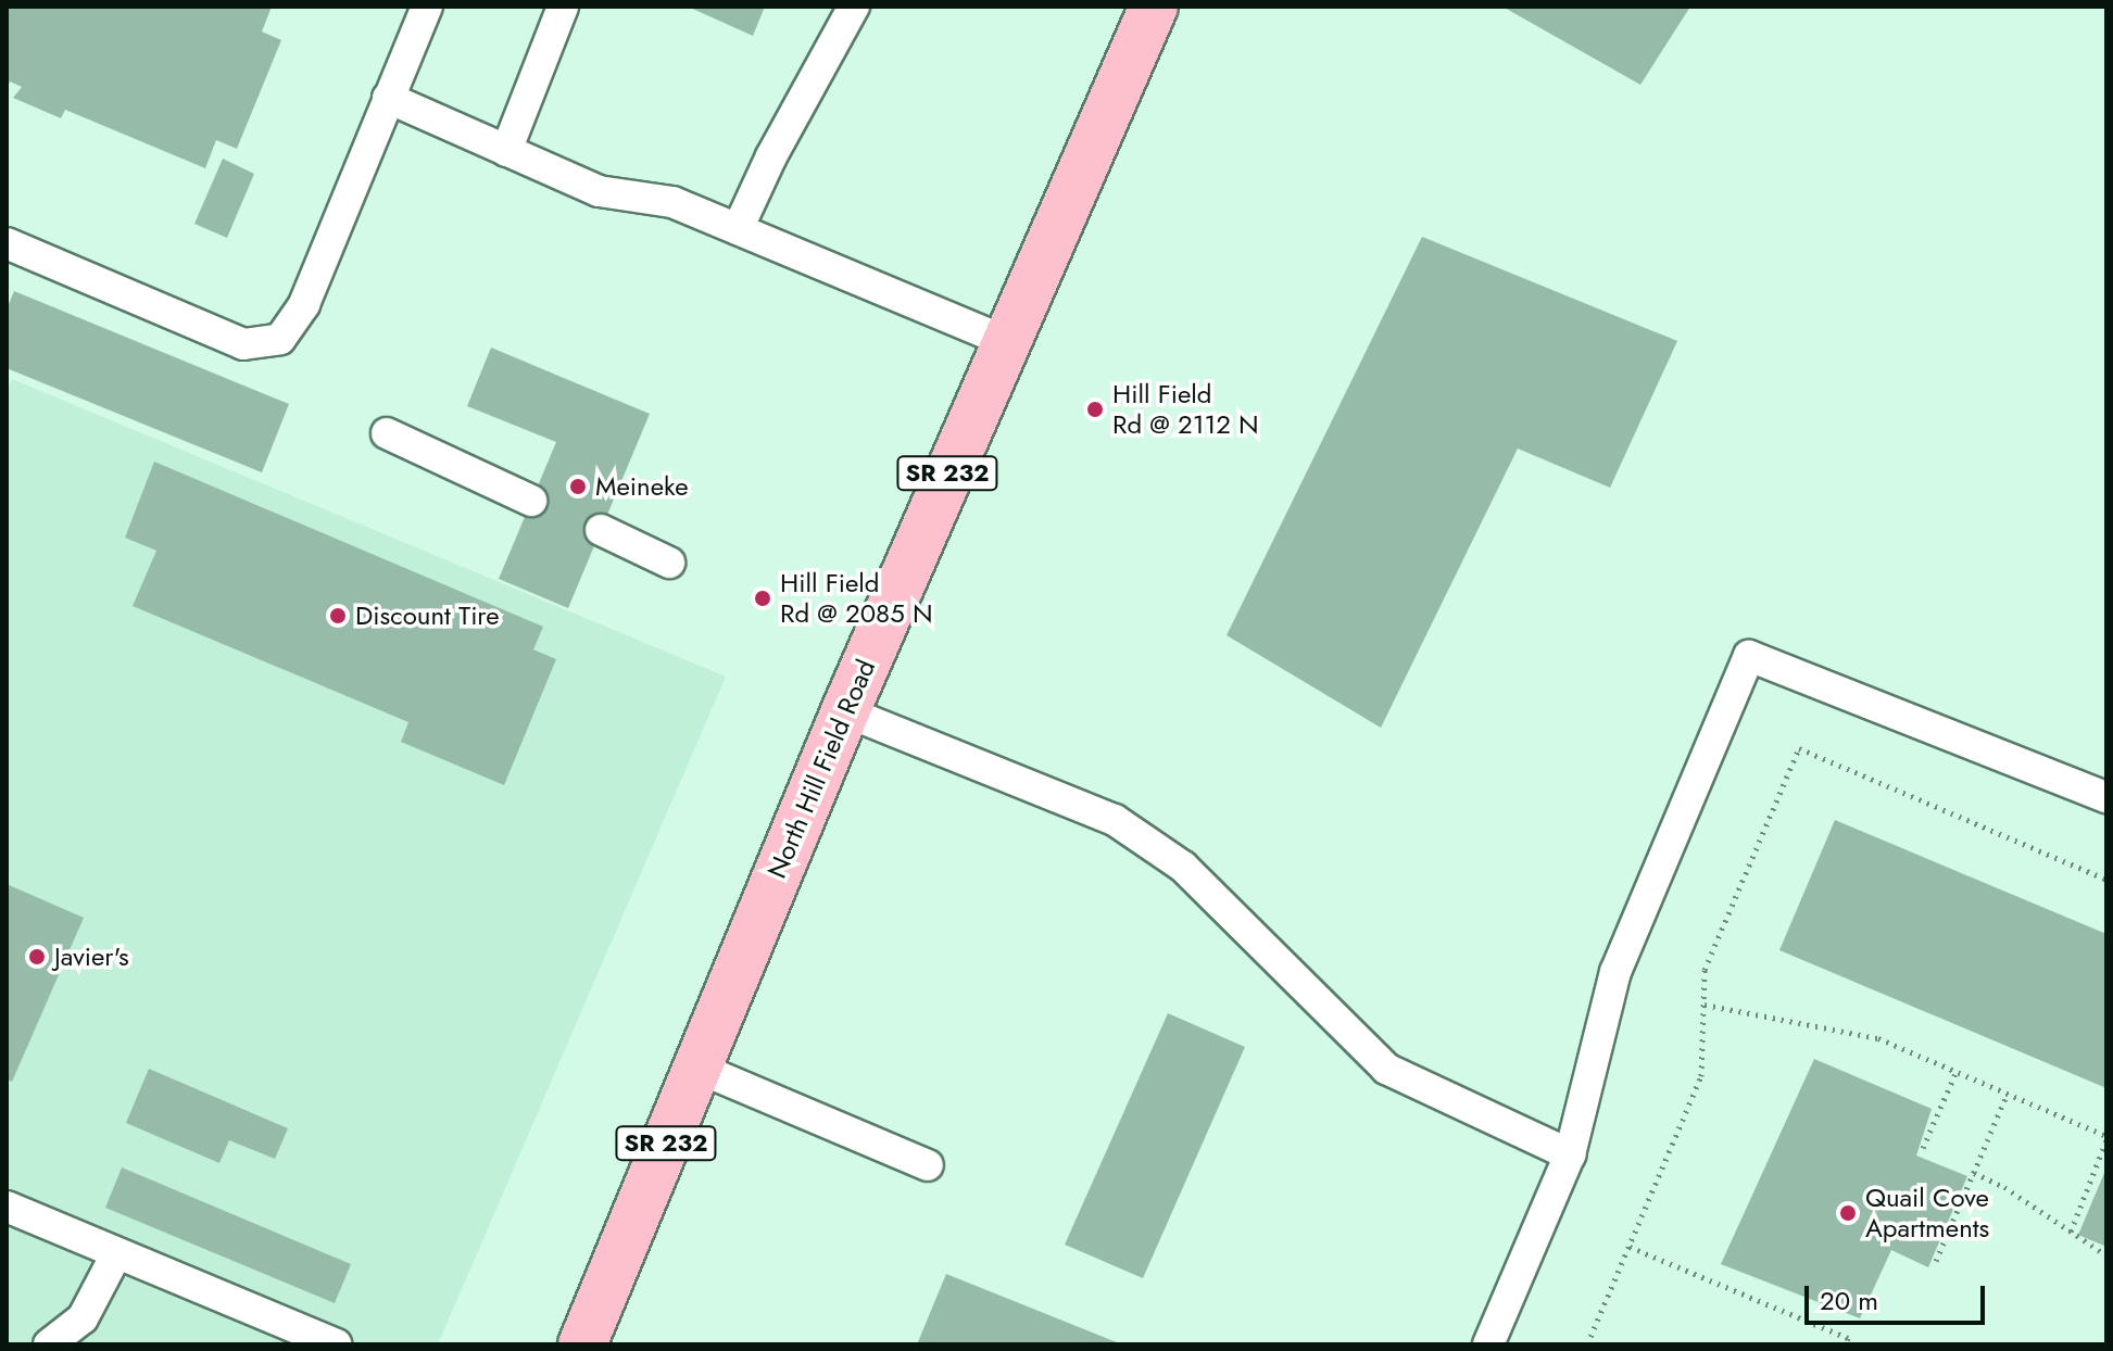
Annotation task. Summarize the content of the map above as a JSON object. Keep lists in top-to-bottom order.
{
  "streets": {
    "main road": ["SR 232", "North Hill Field Road"]
  },
  "places": [
    "Hill Field Rd @ 2112 N",
    "Meineke",
    "Hill Field Rd @ 2085 N",
    "Discount Tire",
    "Javier's",
    "Quail Cove Apartments"
  ],
  "scale_bar": "20 m"
}
